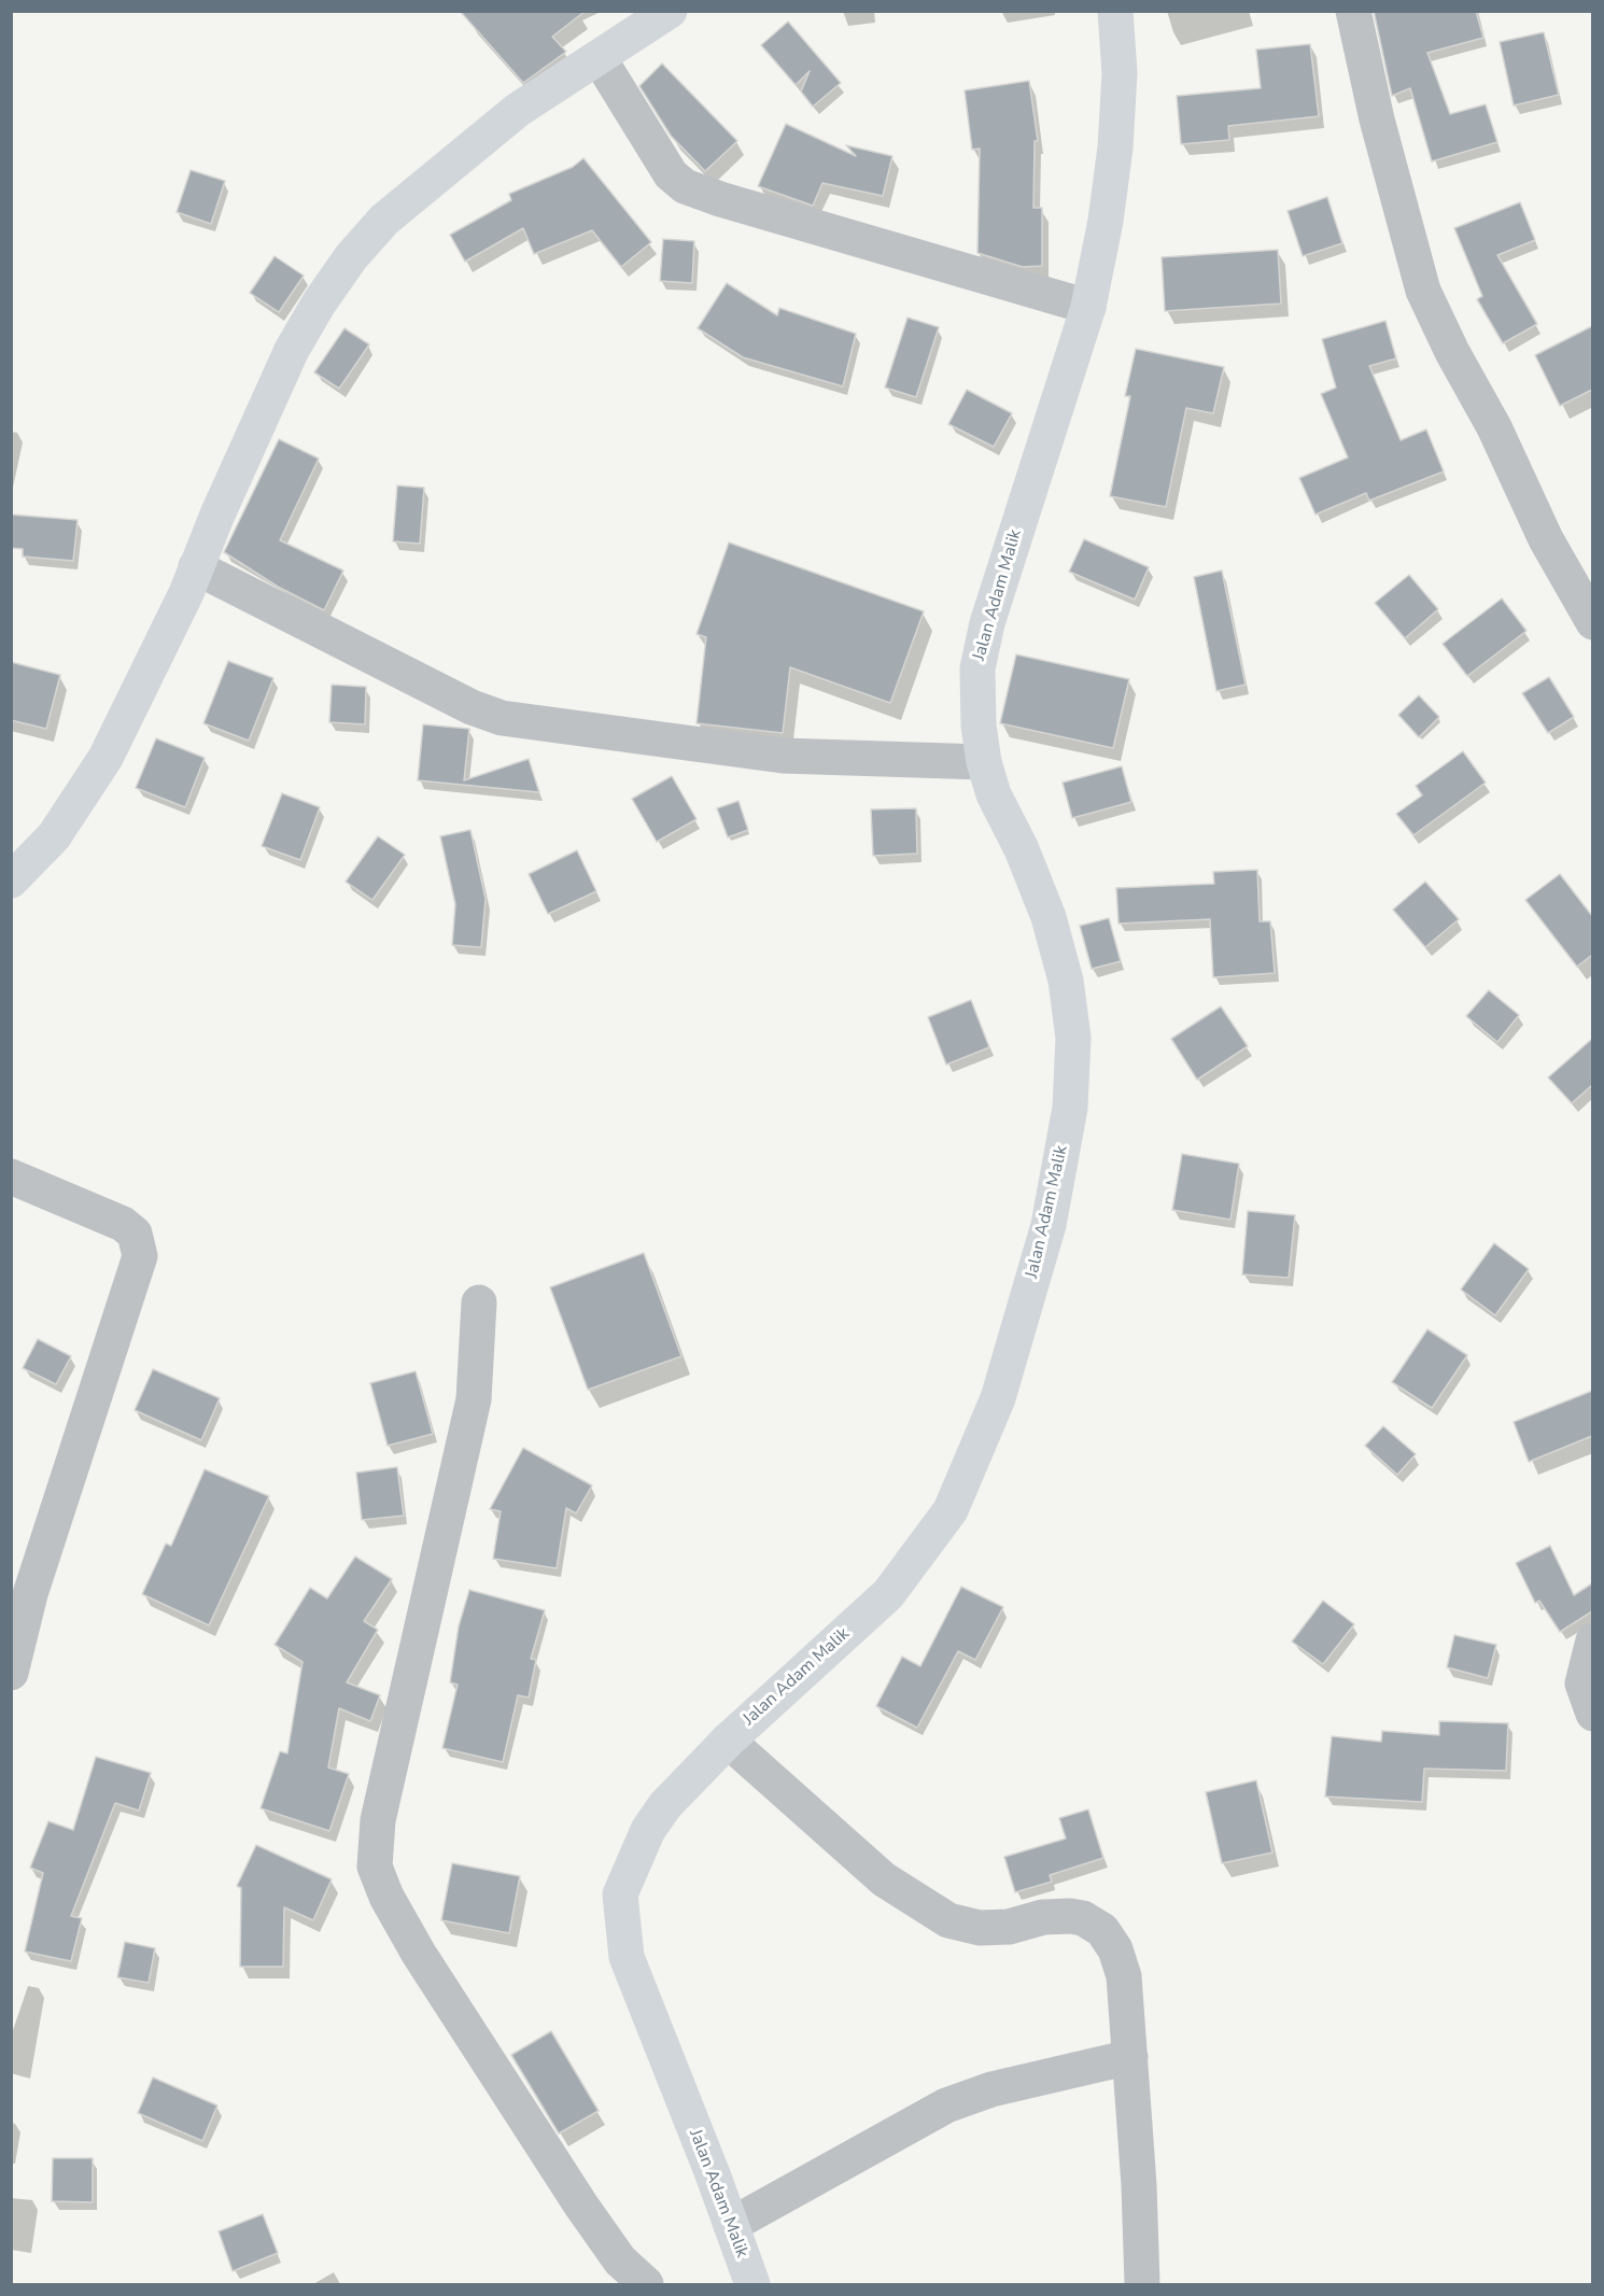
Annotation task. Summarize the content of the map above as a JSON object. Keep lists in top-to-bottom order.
{
  "streets": {
    "main road": ["Jalan Adam Malik"]
  }
}
